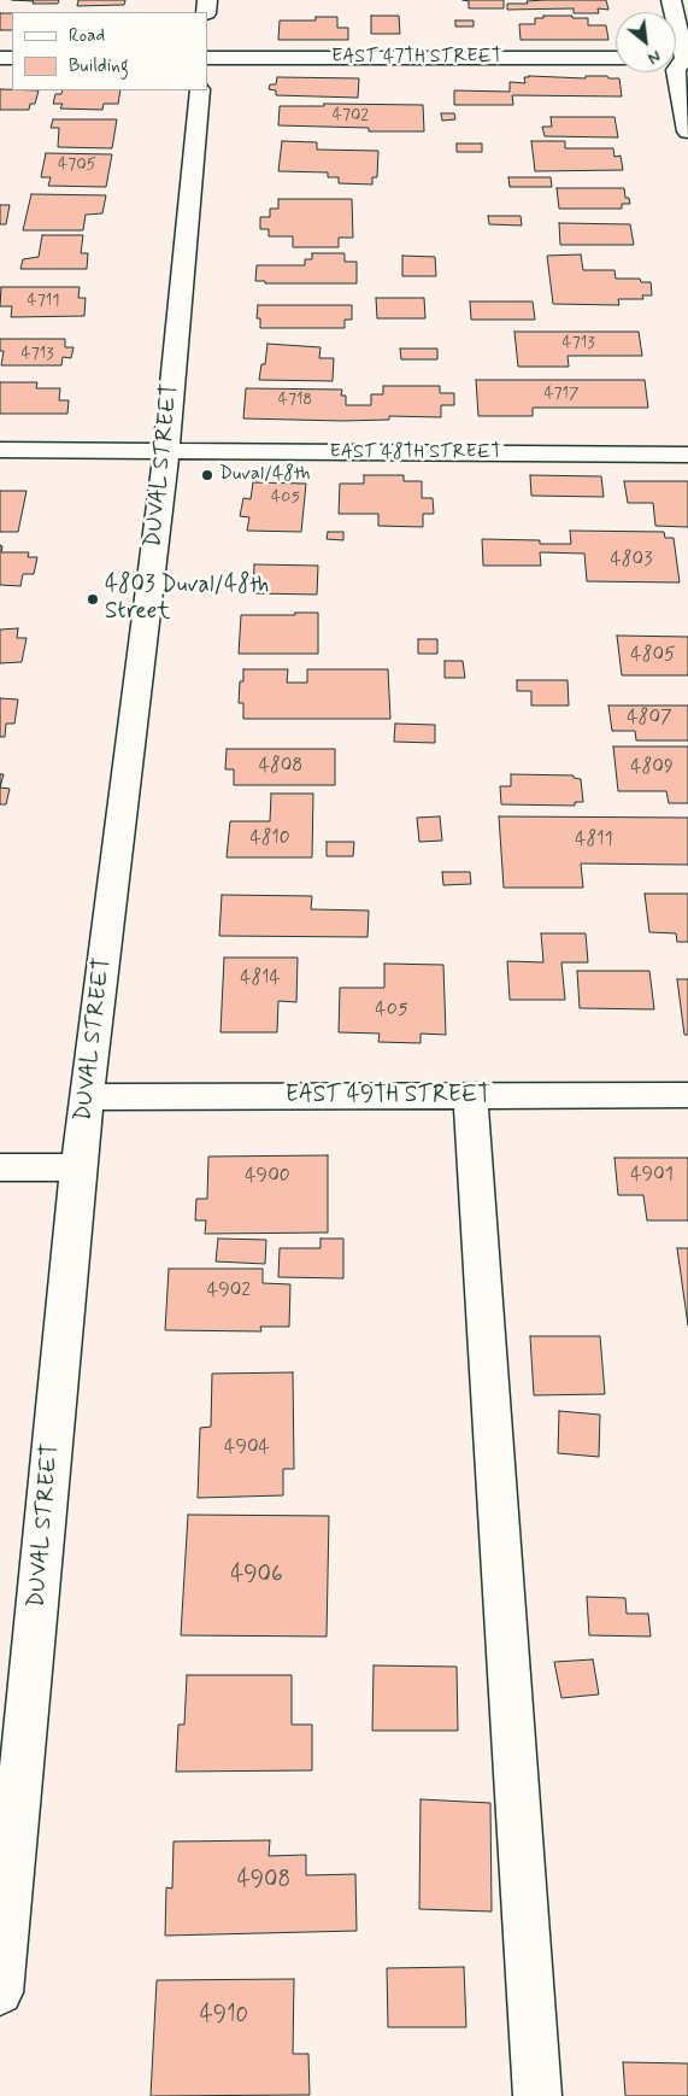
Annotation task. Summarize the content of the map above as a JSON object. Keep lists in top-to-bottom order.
{
  "streets": {
    "street": [
      "EAST 47TH STREET",
      "EAST 48TH STREET",
      "DUVAL STREET",
      "EAST 49TH STREET"
    ]
  },
  "crossings": [
    ["EAST 48TH STREET", "DUVAL STREET"],
    ["DUVAL STREET", "EAST 49TH STREET"]
  ],
  "places": ["Duval/48th", "4803 Duval/48th Street"],
  "house_numbers": [
    "4702",
    "4705",
    "4711",
    "4713",
    "4713",
    "4717",
    "4718",
    "405",
    "4803",
    "4805",
    "4807",
    "4808",
    "4809",
    "4810",
    "4811",
    "4814",
    "405",
    "4901",
    "4900",
    "4902",
    "4904",
    "4906",
    "4908",
    "4910"
  ],
  "legend": ["Road", "Building"],
  "north": "bottom right"
}
